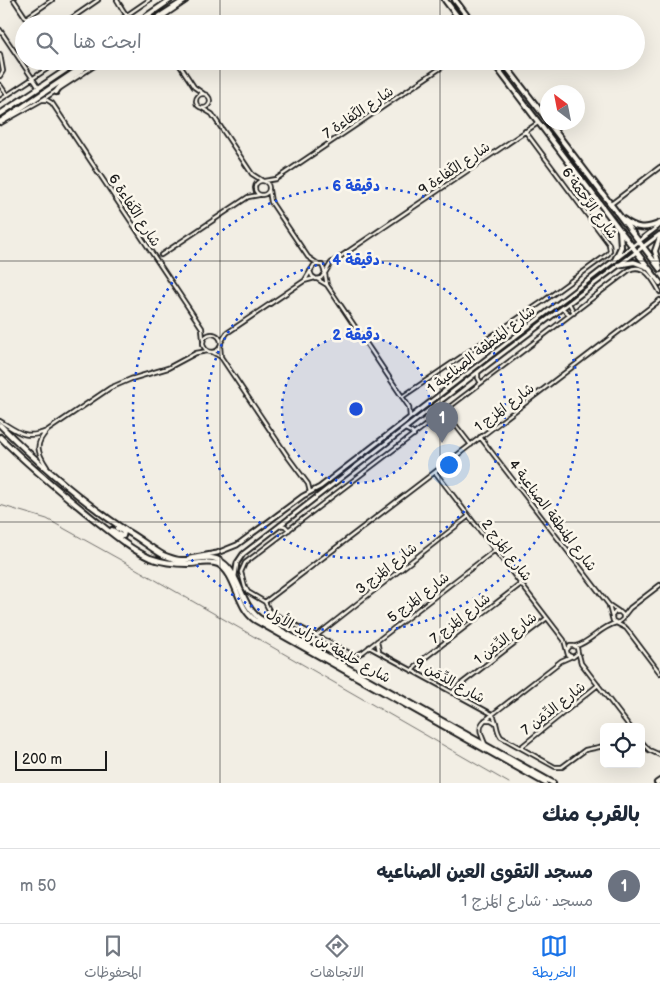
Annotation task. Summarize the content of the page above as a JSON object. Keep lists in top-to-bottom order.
{
  "streets": {
    "main road": ["شارع خليفة بن زايد الأول"],
    "street": [
      "شارع الكَفاءة 7",
      "شارع الكَفاءة 9",
      "شارع الرَّحمة 6",
      "شارع الكَفاءة 6",
      "شارع المنطقة الصناعية 1",
      "شارع المَزج 1",
      "شارع المنطقة الصناعية 4",
      "شارع المَزج 2",
      "شارع المَزج 3",
      "شارع المَزج 5",
      "شارع المَزج 7",
      "شارع الدِّمَن 1",
      "شارع الدِّمَن 9",
      "شارع الدِّمَن 7"
    ]
  },
  "crossings": [
    ["شارع الكَفاءة 9", "شارع الرَّحمة 6"],
    ["شارع المنطقة الصناعية 1", "شارع خليفة بن زايد الأول"],
    ["شارع المَزج 1", "شارع المنطقة الصناعية 4"],
    ["شارع المَزج 1", "شارع المَزج 2"],
    ["شارع المَزج 2", "شارع المَزج 3"],
    ["شارع المَزج 2", "شارع المَزج 5"],
    ["شارع المَزج 2", "شارع المَزج 7"],
    ["شارع المَزج 2", "شارع الدِّمَن 1"],
    ["شارع المَزج 3", "شارع المَزج 5"],
    ["شارع المَزج 5", "شارع الدِّمَن 9"],
    ["شارع المَزج 7", "شارع الدِّمَن 9"],
    ["شارع الدِّمَن 1", "شارع الدِّمَن 9"],
    ["شارع الدِّمَن 9", "شارع الدِّمَن 7"]
  ],
  "scale_bar": "200 m",
  "north": "top left",
  "page": {
    "search": "ابحث هنا",
    "pins": "1",
    "scale": "200 m",
    "heading": "بالقرب منك",
    "list": [
      {
        "mark": "1",
        "name": "مسجد التقوى العين الصناعيه",
        "note": "مسجد · شارع المَزج 1",
        "value": "50 m"
      }
    ],
    "nav": ["الخريطة", "الاتجاهات", "المحفوظات"]
  },
  "rings": ["6 دقيقة", "4 دقيقة", "2 دقيقة"]
}
